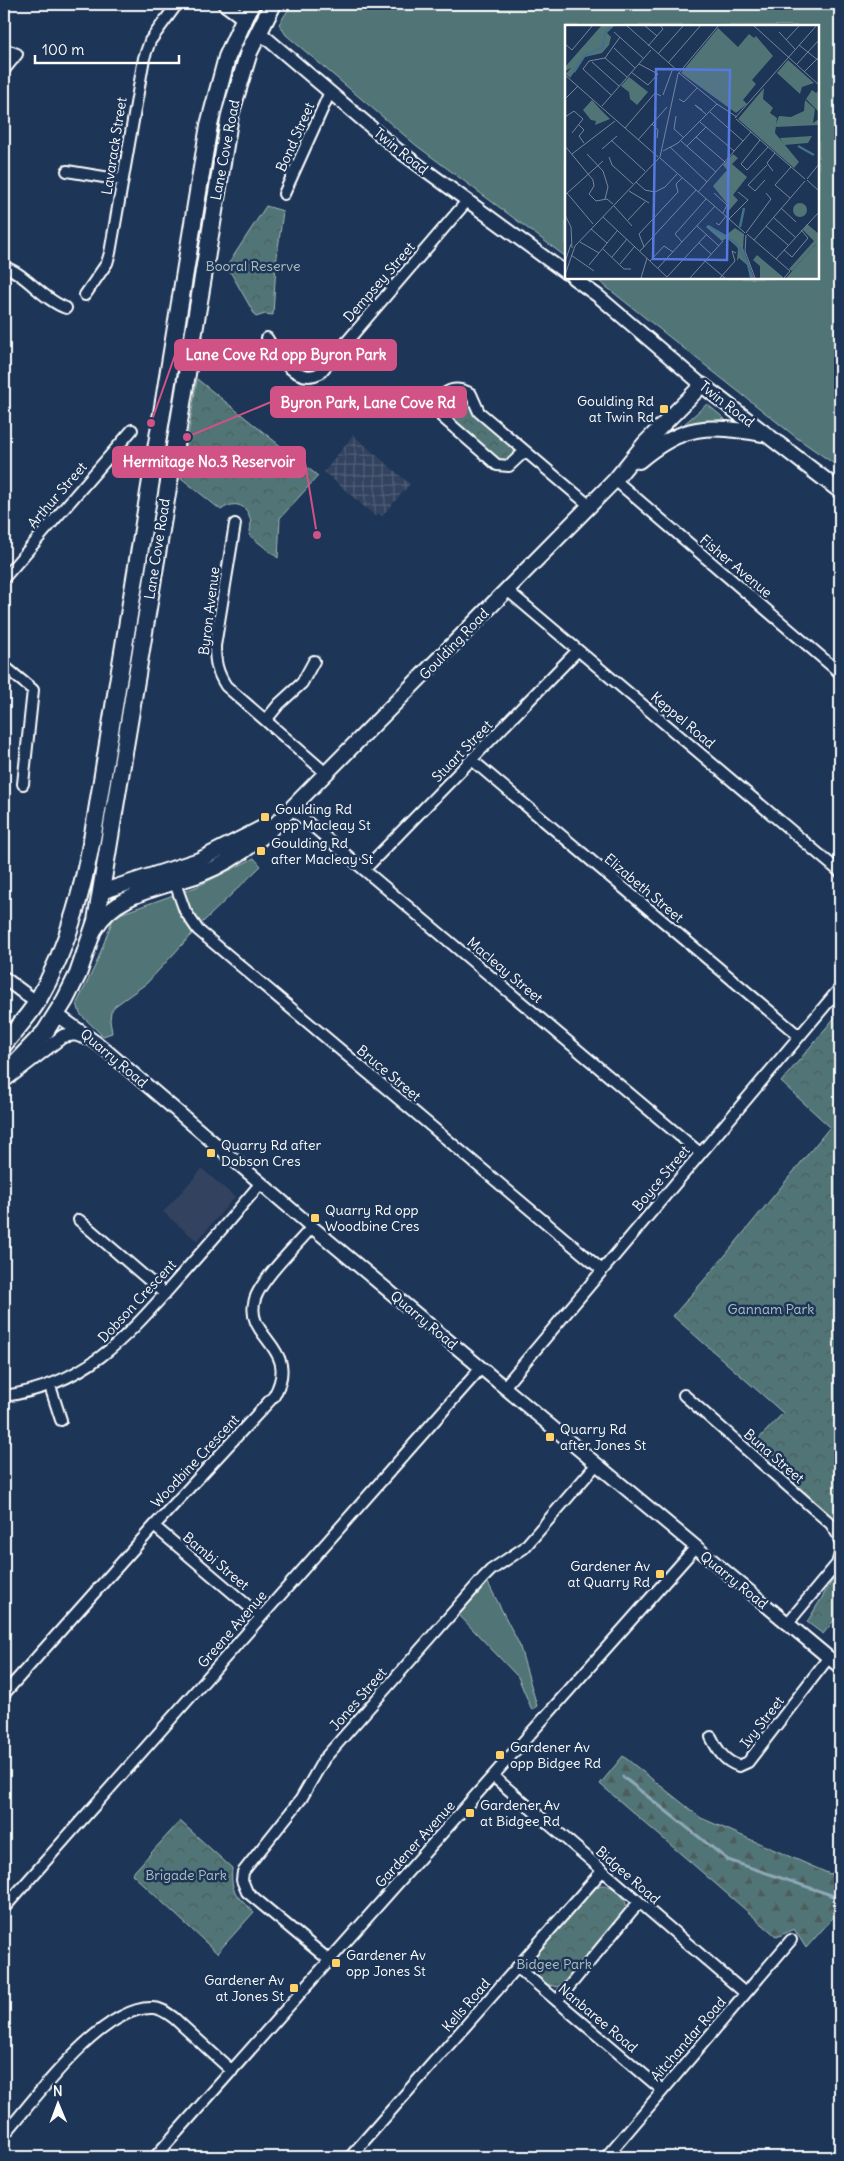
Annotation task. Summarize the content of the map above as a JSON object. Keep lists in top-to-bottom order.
{
  "streets": {
    "highway": ["Lane Cove Road", "Twin Road", "Quarry Road"],
    "main road": ["Goulding Road"],
    "street": [
      "Bond Street",
      "Lavarack Street",
      "Dempsey Street",
      "Arthur Street",
      "Fisher Avenue",
      "Byron Avenue",
      "Keppel Road",
      "Stuart Street",
      "Elizabeth Street",
      "Macleay Street",
      "Bruce Street",
      "Boyce Street",
      "Dobson Crescent",
      "Buna Street",
      "Woodbine Crescent",
      "Bambi Street",
      "Greene Avenue",
      "Jones Street",
      "Ivy Street",
      "Gardener Avenue",
      "Bidgee Road",
      "Kells Road",
      "Nanbaree Road",
      "Aitchandar Road"
    ]
  },
  "crossings": [
    ["Bond Street", "Twin Road"],
    ["Lane Cove Road", "Twin Road"],
    ["Lane Cove Road", "Goulding Road"],
    ["Lane Cove Road", "Quarry Road"],
    ["Twin Road", "Dempsey Street"],
    ["Twin Road", "Goulding Road"],
    ["Fisher Avenue", "Goulding Road"],
    ["Byron Avenue", "Goulding Road"],
    ["Goulding Road", "Keppel Road"],
    ["Goulding Road", "Macleay Street"],
    ["Goulding Road", "Bruce Street"],
    ["Keppel Road", "Stuart Street"],
    ["Stuart Street", "Elizabeth Street"],
    ["Stuart Street", "Macleay Street"],
    ["Elizabeth Street", "Boyce Street"],
    ["Macleay Street", "Boyce Street"],
    ["Quarry Road", "Boyce Street"],
    ["Quarry Road", "Dobson Crescent"],
    ["Quarry Road", "Woodbine Crescent"],
    ["Quarry Road", "Greene Avenue"],
    ["Quarry Road", "Jones Street"],
    ["Quarry Road", "Ivy Street"],
    ["Quarry Road", "Gardener Avenue"],
    ["Bruce Street", "Boyce Street"],
    ["Woodbine Crescent", "Bambi Street"],
    ["Bambi Street", "Greene Avenue"],
    ["Jones Street", "Gardener Avenue"],
    ["Gardener Avenue", "Bidgee Road"],
    ["Bidgee Road", "Kells Road"],
    ["Bidgee Road", "Aitchandar Road"],
    ["Kells Road", "Nanbaree Road"],
    ["Nanbaree Road", "Aitchandar Road"]
  ],
  "parks": [
    "Booral Reserve",
    "Gannam Park",
    "Brigade Park",
    "Bidgee Park"
  ],
  "places": {
    "transit": [
      "Goulding Rd at Twin Rd",
      "Goulding Rd opp Macleay St",
      "Goulding Rd after Macleay St",
      "Quarry Rd after Dobson Cres",
      "Quarry Rd opp Woodbine Cres",
      "Quarry Rd after Jones St",
      "Gardener Av at Quarry Rd",
      "Gardener Av opp Bidgee Rd",
      "Gardener Av at Bidgee Rd",
      "Gardener Av opp Jones St",
      "Gardener Av at Jones St"
    ],
    "other": ["Lane Cove Rd opp Byron Park", "Byron Park, Lane Cove Rd", "Hermitage No.3 Reservoir"]
  },
  "scale_bar": "100 m",
  "north": "top"
}
